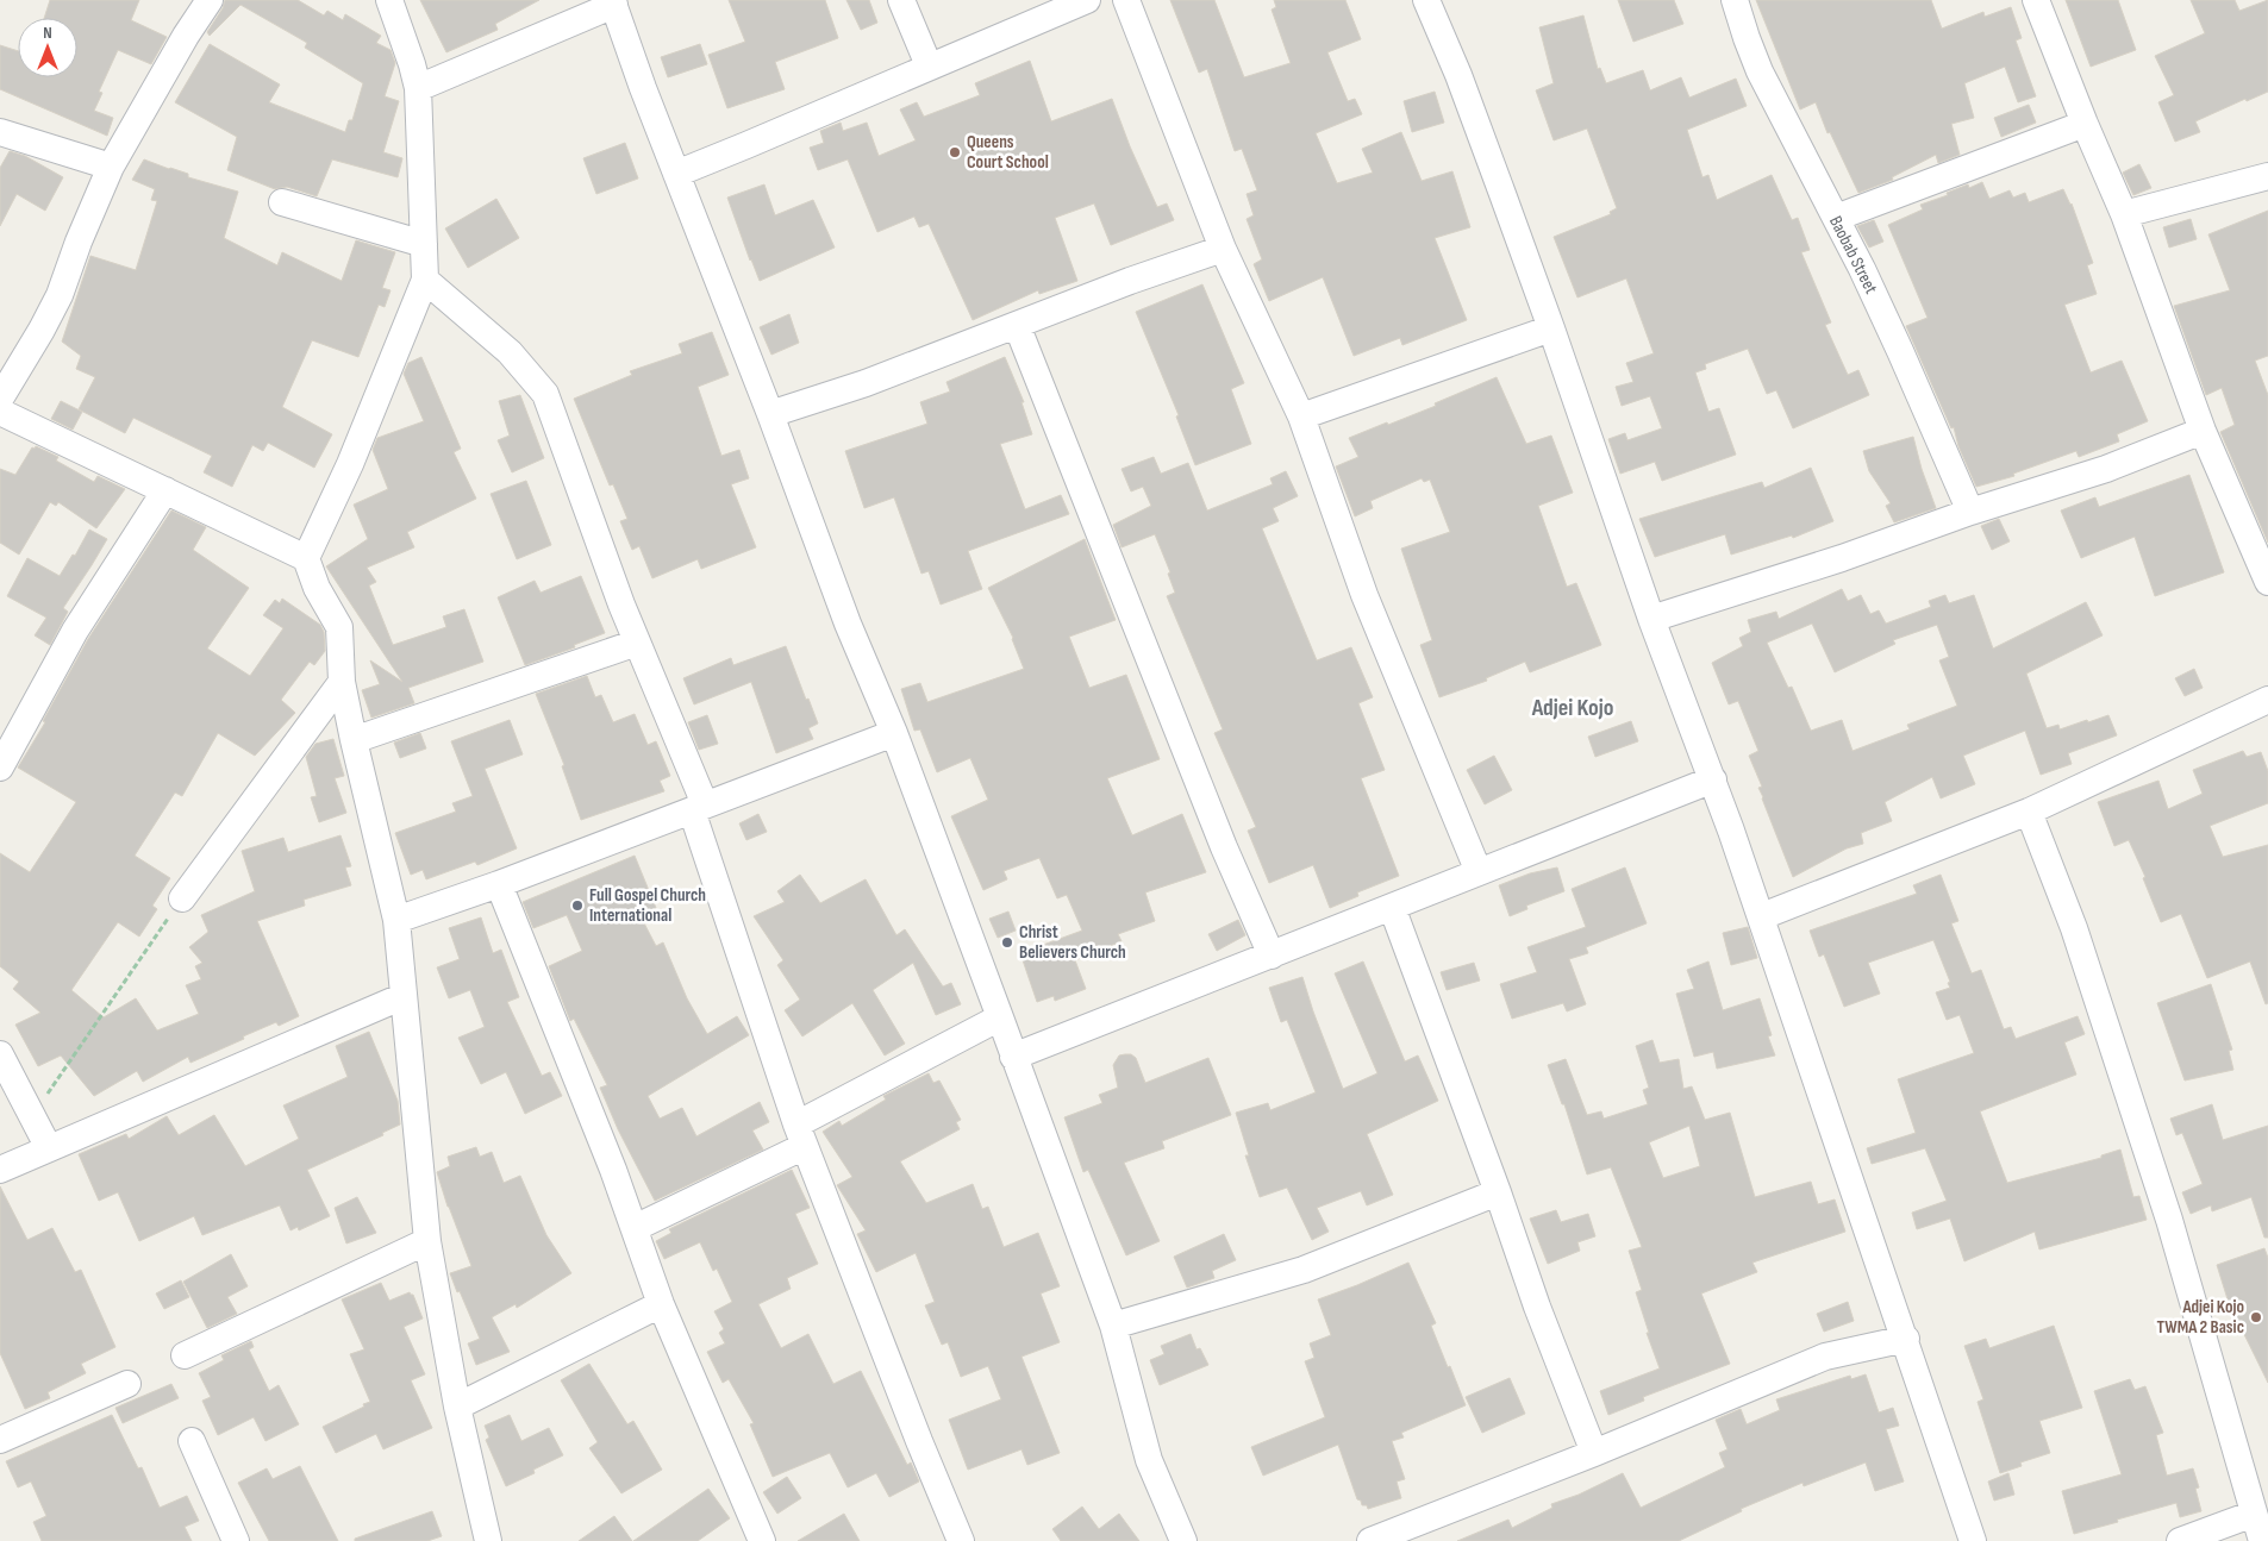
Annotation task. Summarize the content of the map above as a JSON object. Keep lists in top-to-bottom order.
{
  "streets": {
    "street": ["Baobab Street"]
  },
  "districts": ["Adjei Kojo"],
  "places": [
    "Queens Court School",
    "Full Gospel Church International",
    "Christ Believers Church",
    "Adjei Kojo TWMA 2 Basic"
  ],
  "north": "top"
}
